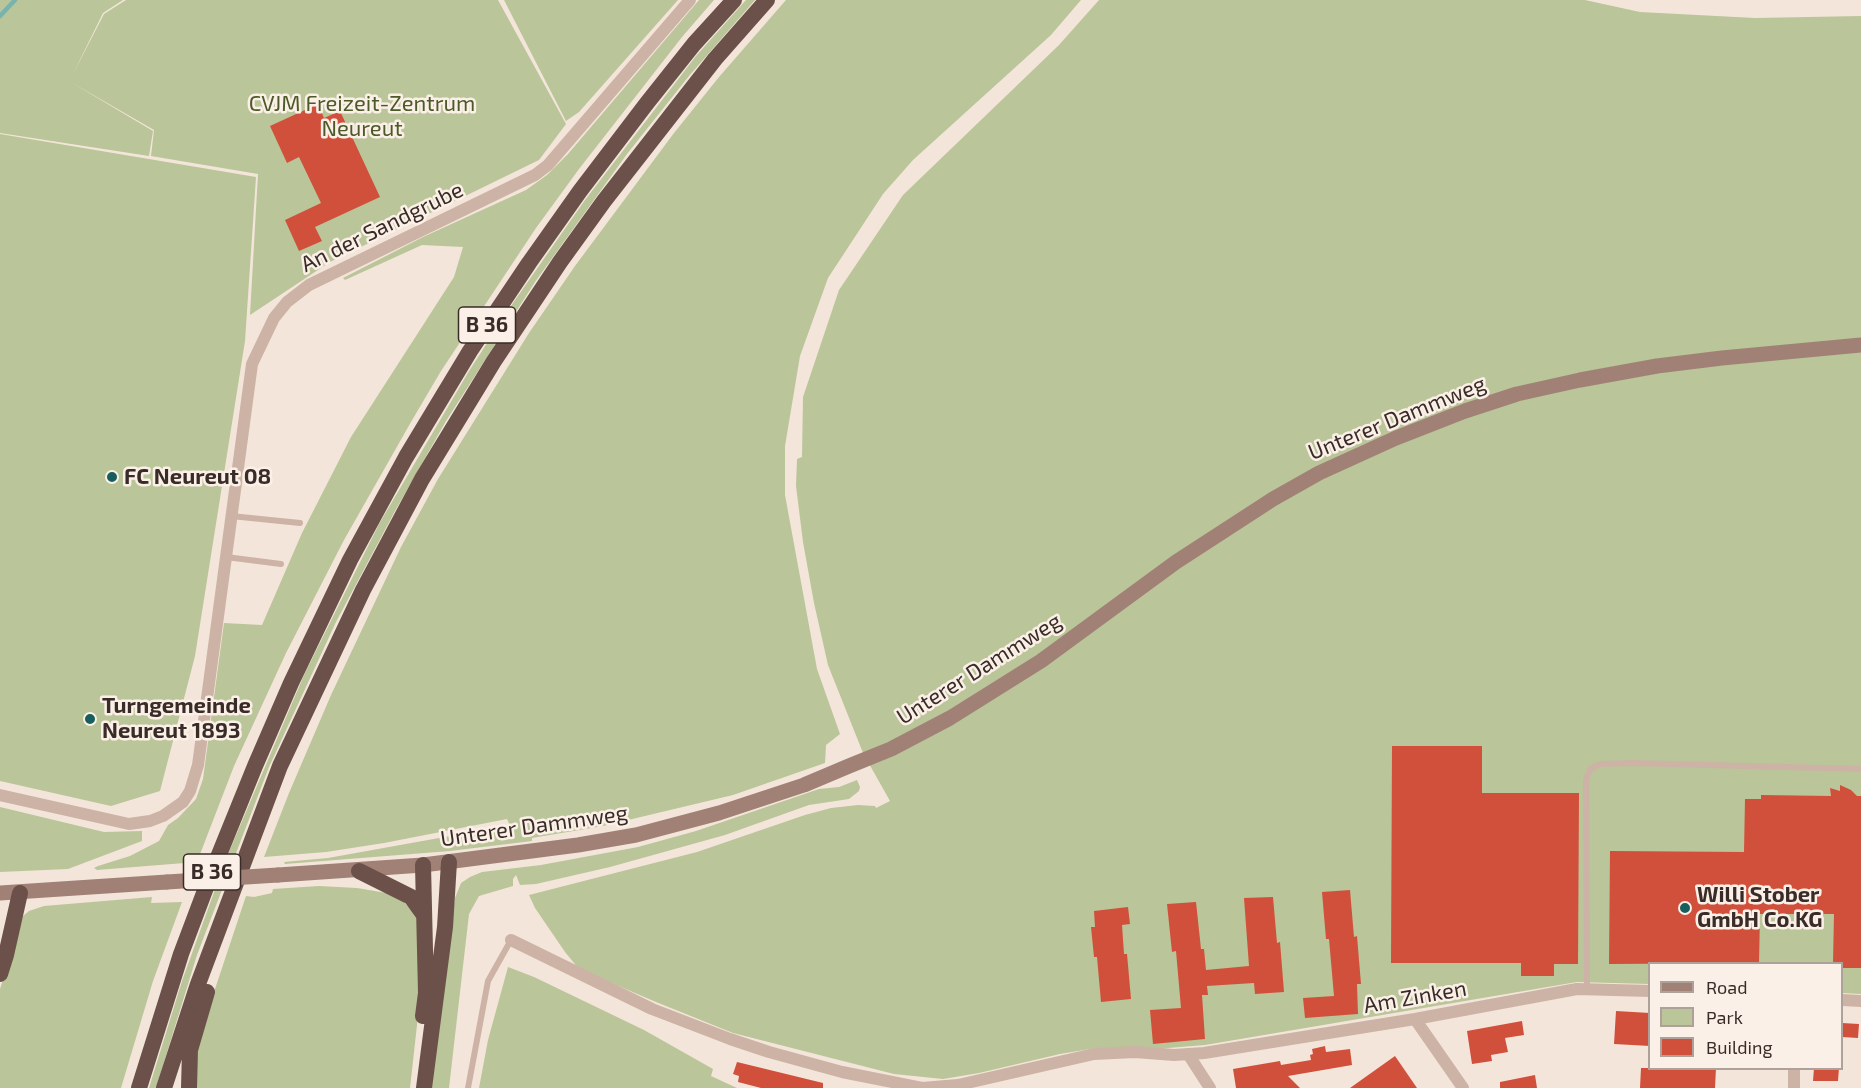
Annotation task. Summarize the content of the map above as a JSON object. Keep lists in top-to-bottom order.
{
  "streets": {
    "highway": ["B 36"],
    "main road": ["Unterer Dammweg"],
    "street": ["An der Sandgrube", "Am Zinken"]
  },
  "parks": ["CVJM Freizeit-Zentrum Neureut"],
  "places": ["FC Neureut 08", "Turngemeinde Neureut 1893", "Willi Stober GmbH Co.KG"],
  "legend": ["Road", "Park", "Building"]
}
